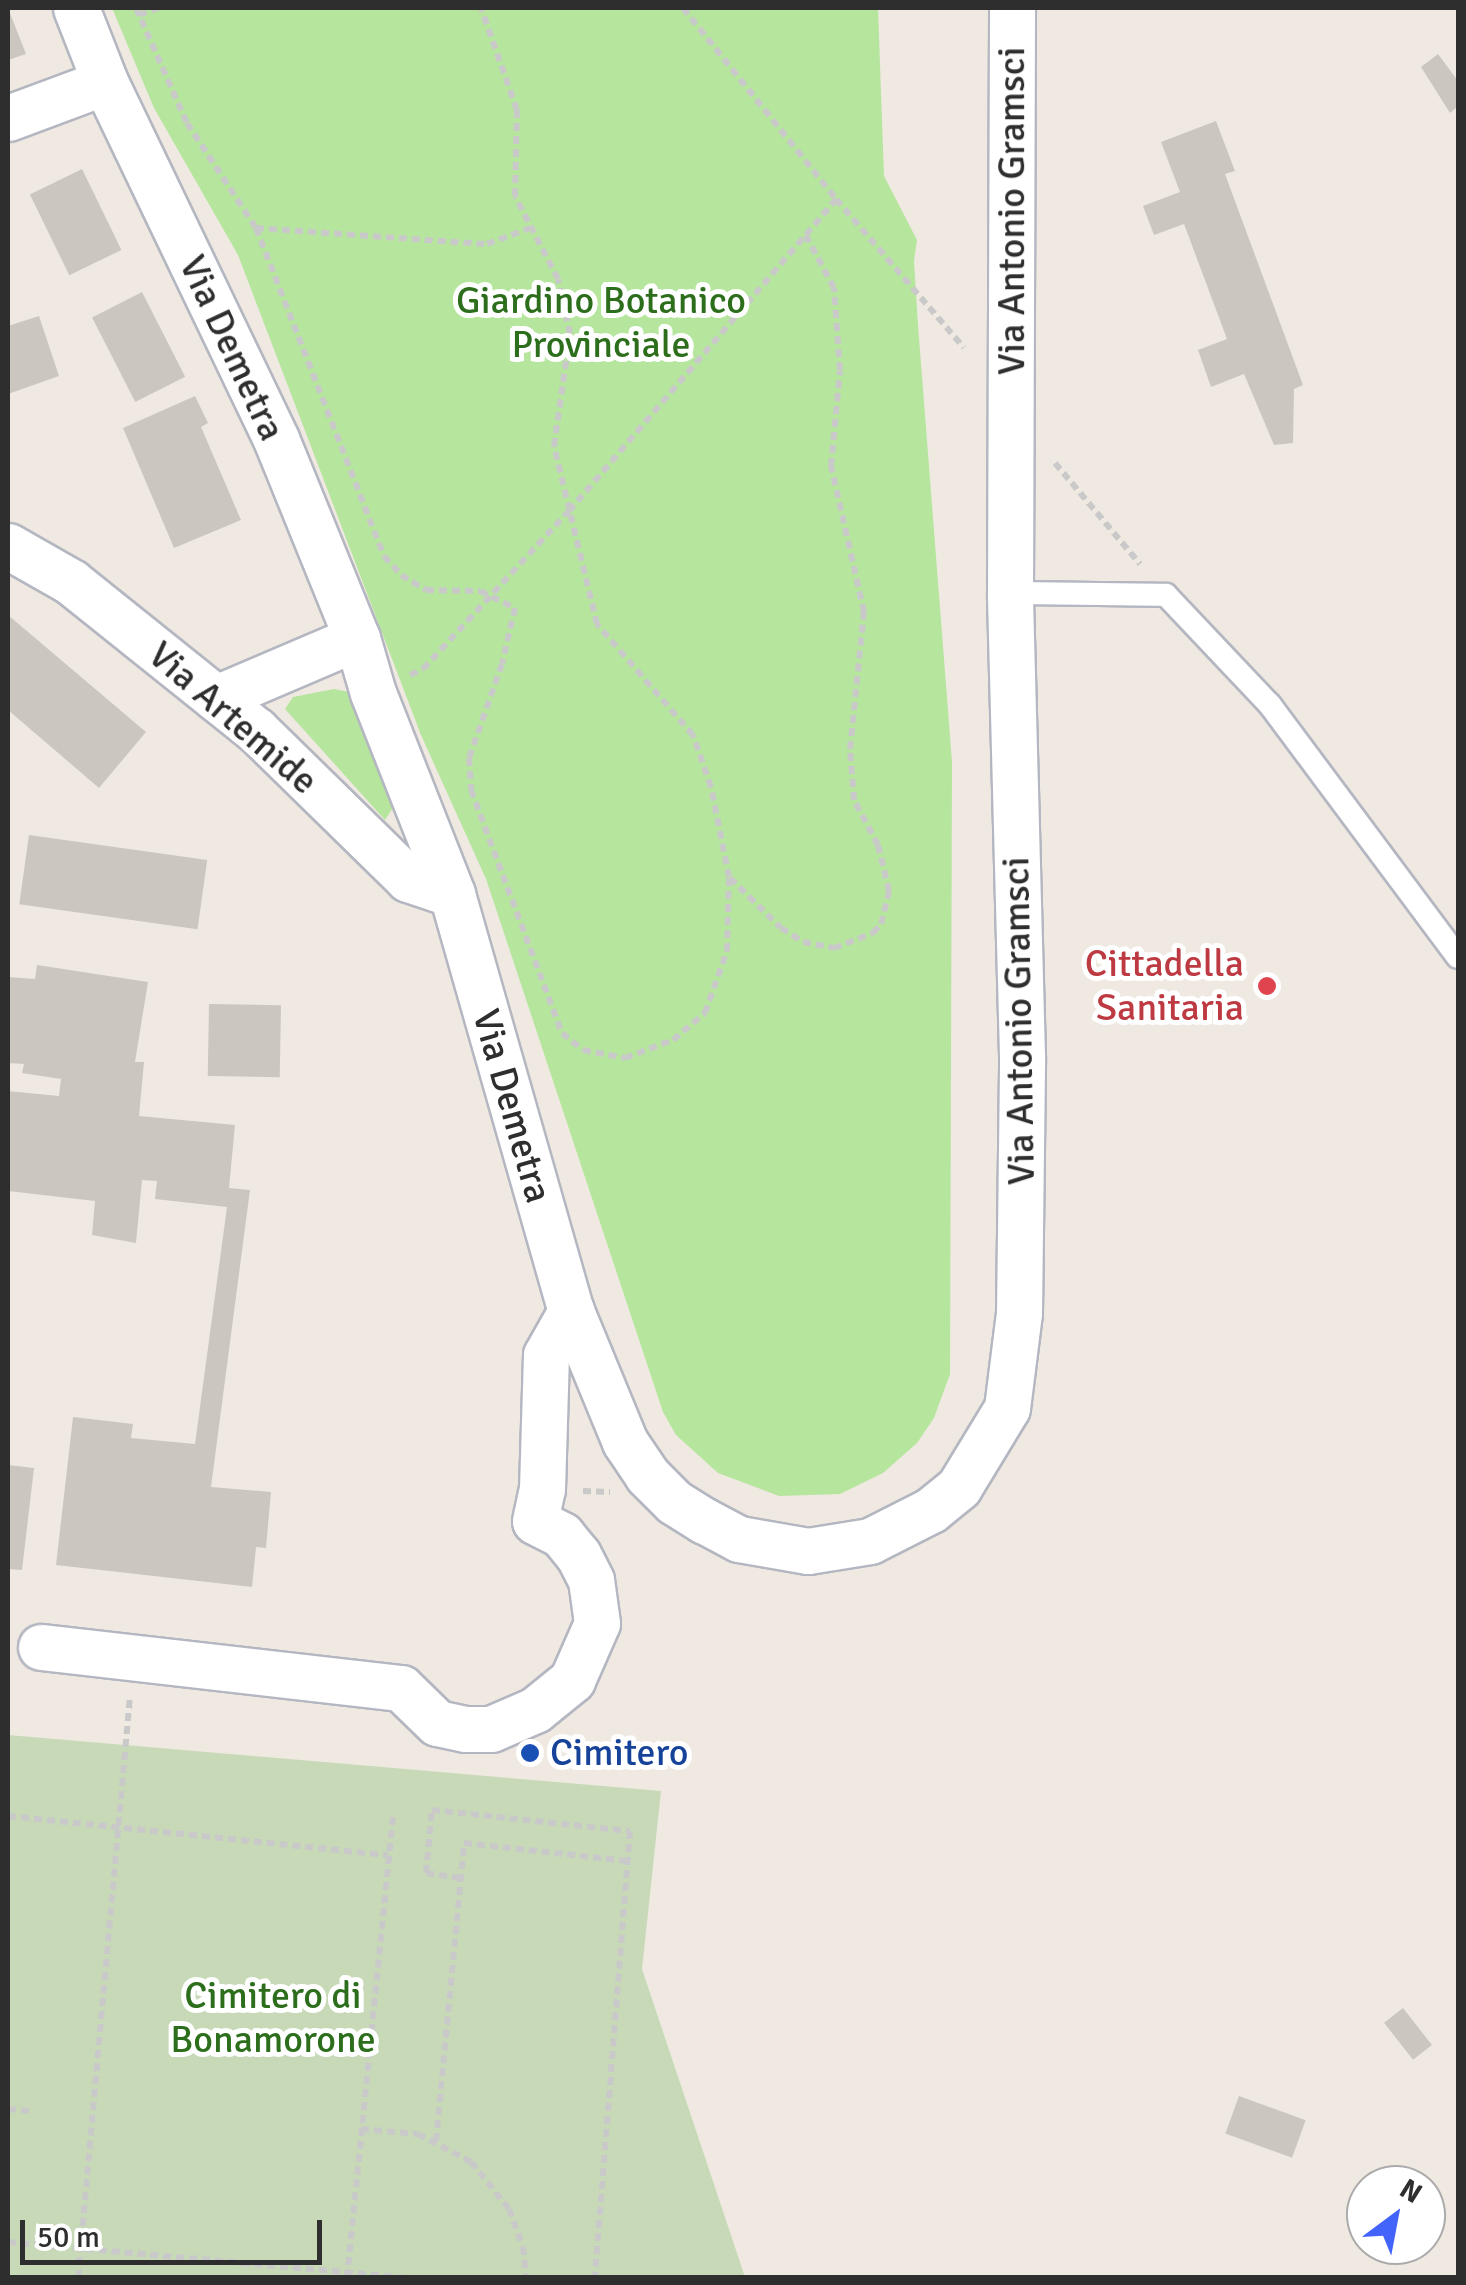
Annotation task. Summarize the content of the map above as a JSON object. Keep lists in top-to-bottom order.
{
  "streets": {
    "street": ["Via Antonio Gramsci", "Via Demetra", "Via Artemide"]
  },
  "crossings": [
    ["Via Antonio Gramsci", "Via Demetra"],
    ["Via Demetra", "Via Artemide"]
  ],
  "parks": ["Giardino Botanico Provinciale", "Cimitero di Bonamorone"],
  "places": ["Cittadella Sanitaria", "Cimitero"],
  "scale_bar": "50 m",
  "north": "top right"
}
